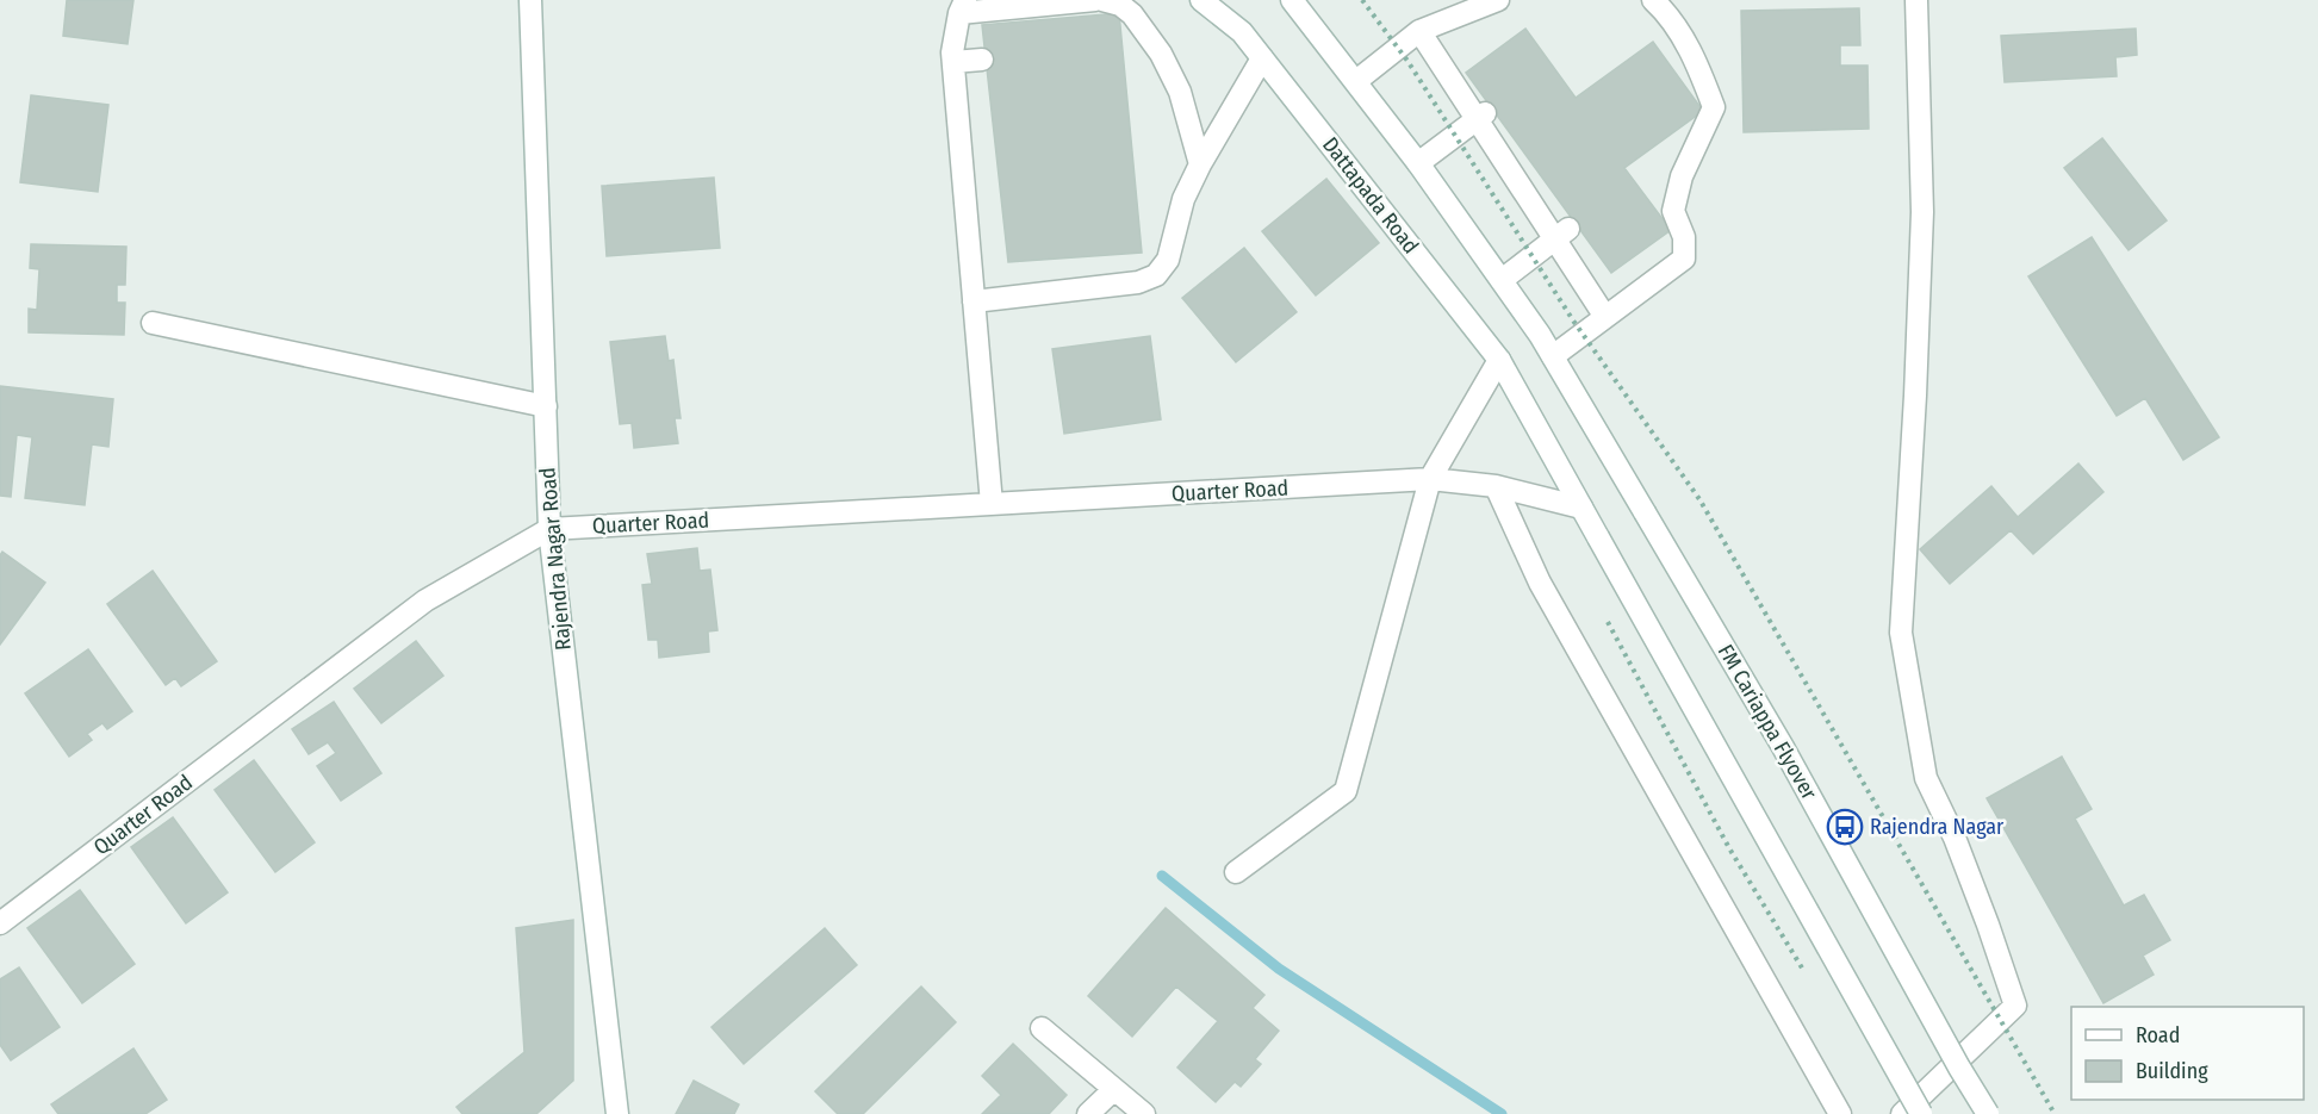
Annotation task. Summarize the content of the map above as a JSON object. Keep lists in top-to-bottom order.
{
  "streets": {
    "street": [
      "Dattapada Road",
      "Quarter Road",
      "Rajendra Nagar Road",
      "FM Cariappa Flyover"
    ]
  },
  "crossings": [
    ["Quarter Road", "Rajendra Nagar Road"]
  ],
  "places": {
    "bus stop": ["Rajendra Nagar"]
  },
  "legend": ["Road", "Building"]
}
